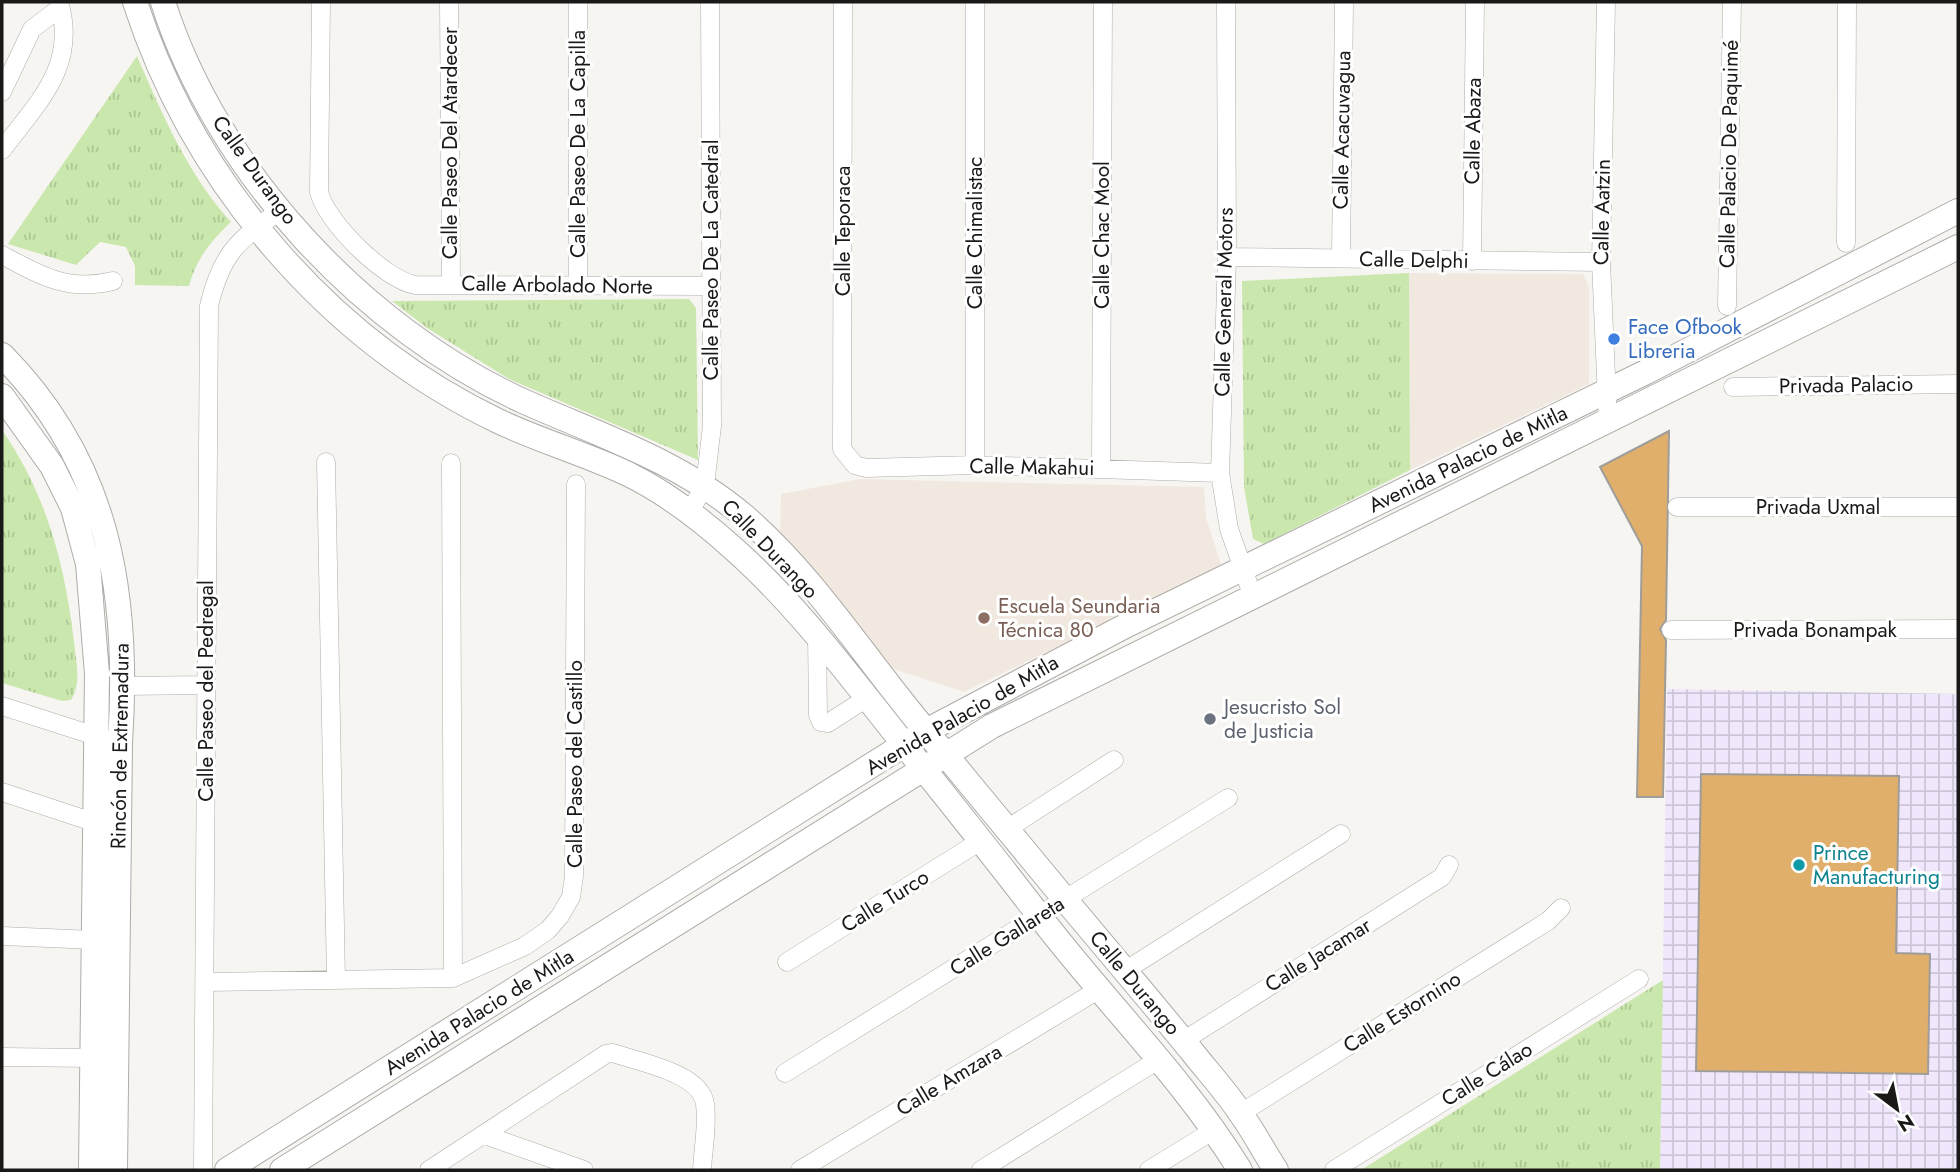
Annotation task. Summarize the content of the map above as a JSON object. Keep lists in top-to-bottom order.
{
  "streets": {
    "main road": ["Calle Durango", "Avenida Palacio de Mitla", "Rincón de Extremadura"],
    "street": [
      "Calle Acacuvagua",
      "Calle Abaza",
      "Calle Paseo Del Atardecer",
      "Calle Paseo De La Capilla",
      "Calle Palacio De Paquimé",
      "Calle Aatzin",
      "Calle Teporaca",
      "Calle Chimalistac",
      "Calle Chac Mool",
      "Calle Paseo De La Catedral",
      "Calle Delphi",
      "Calle Arbolado Norte",
      "Calle General Motors",
      "Privada Palacio",
      "Calle Makahui",
      "Privada Uxmal",
      "Privada Bonampak",
      "Calle Paseo del Pedregal",
      "Calle Paseo del Castillo",
      "Calle Turco",
      "Calle Gallareta",
      "Calle Jacamar",
      "Calle Estornino",
      "Calle Cálao",
      "Calle Amzara"
    ]
  },
  "crossings": [
    ["Calle Acacuvagua", "Calle Delphi"],
    ["Calle Abaza", "Calle Delphi"],
    ["Calle Paseo Del Atardecer", "Calle Arbolado Norte"],
    ["Calle Paseo De La Capilla", "Calle Arbolado Norte"],
    ["Calle Durango", "Calle Paseo De La Catedral"],
    ["Calle Durango", "Avenida Palacio de Mitla"],
    ["Calle Durango", "Calle Paseo del Pedregal"],
    ["Calle Durango", "Calle Turco"],
    ["Calle Durango", "Calle Gallareta"],
    ["Calle Durango", "Calle Jacamar"],
    ["Calle Durango", "Calle Estornino"],
    ["Calle Durango", "Calle Amzara"],
    ["Calle Aatzin", "Calle Delphi"],
    ["Calle Aatzin", "Avenida Palacio de Mitla"],
    ["Calle Teporaca", "Calle Makahui"],
    ["Calle Chimalistac", "Calle Makahui"],
    ["Calle Chac Mool", "Calle Makahui"],
    ["Calle Paseo De La Catedral", "Calle Arbolado Norte"],
    ["Calle Delphi", "Calle General Motors"],
    ["Calle General Motors", "Avenida Palacio de Mitla"],
    ["Calle General Motors", "Calle Makahui"],
    ["Calle Paseo del Pedregal", "Calle Paseo del Castillo"]
  ],
  "places": [
    "Face Ofbook Libreria",
    "Escuela Seundaria Técnica 80",
    "Jesucristo Sol de Justicia",
    "Prince Manufacturing"
  ],
  "north": "bottom right"
}
